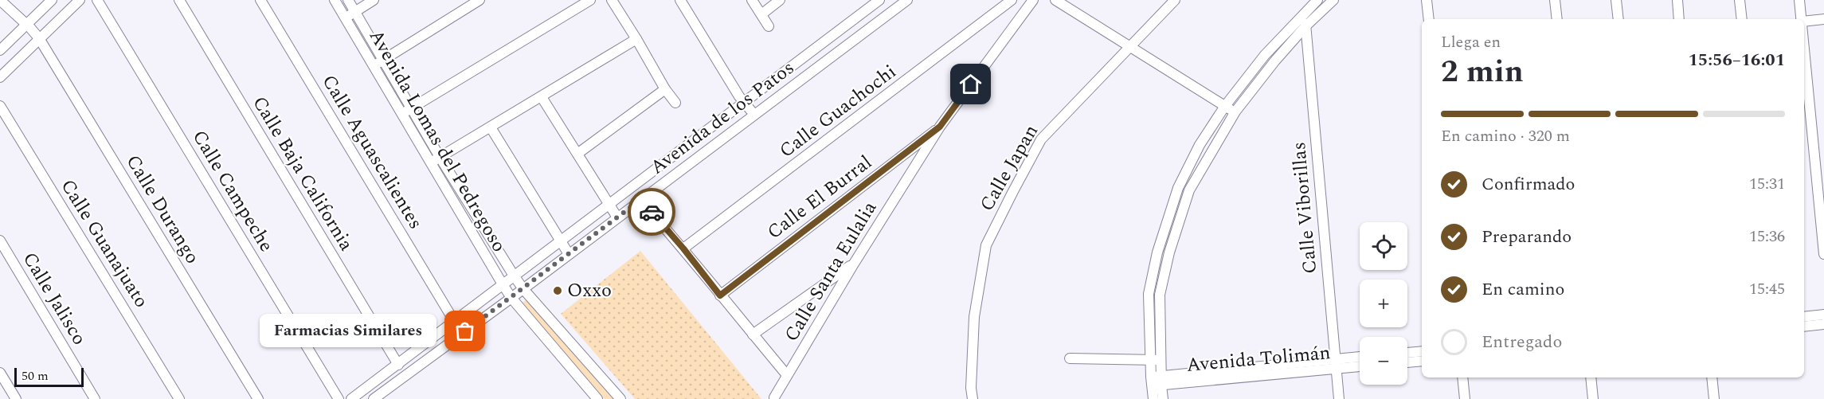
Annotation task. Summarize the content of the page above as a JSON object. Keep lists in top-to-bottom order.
{
  "streets": {
    "street": [
      "Calle Guachochi",
      "Avenida de los Patos",
      "Avenida Lomas del Pedregoso",
      "Calle Aguascalientes",
      "Calle Japan",
      "Calle Baja California",
      "Calle Campeche",
      "Calle El Burral",
      "Calle Viborillas",
      "Calle Durango",
      "Calle Guanajuato",
      "Calle Santa Eulalia",
      "Calle Jalisco",
      "Avenida Tolimán"
    ]
  },
  "crossings": [
    ["Avenida de los Patos", "Avenida Lomas del Pedregoso"],
    ["Avenida de los Patos", "Calle Aguascalientes"],
    ["Avenida de los Patos", "Calle Baja California"],
    ["Calle El Burral", "Calle Santa Eulalia"],
    ["Calle Viborillas", "Avenida Tolimán"]
  ],
  "places": ["Oxxo", "Farmacias Similares"],
  "scale_bar": "50 m",
  "page": {
    "heading": ["2 min", "Llega en", "15:56–16:01"],
    "bar": "En camino · 320 m",
    "list": [
      ["Confirmado", "15:31"],
      ["Preparando", "15:36"],
      ["En camino", "15:45"],
      "Entregado"
    ],
    "map_buttons": ["+", "−"],
    "bubble": "Farmacias Similares",
    "scale": "50 m"
  }
}
